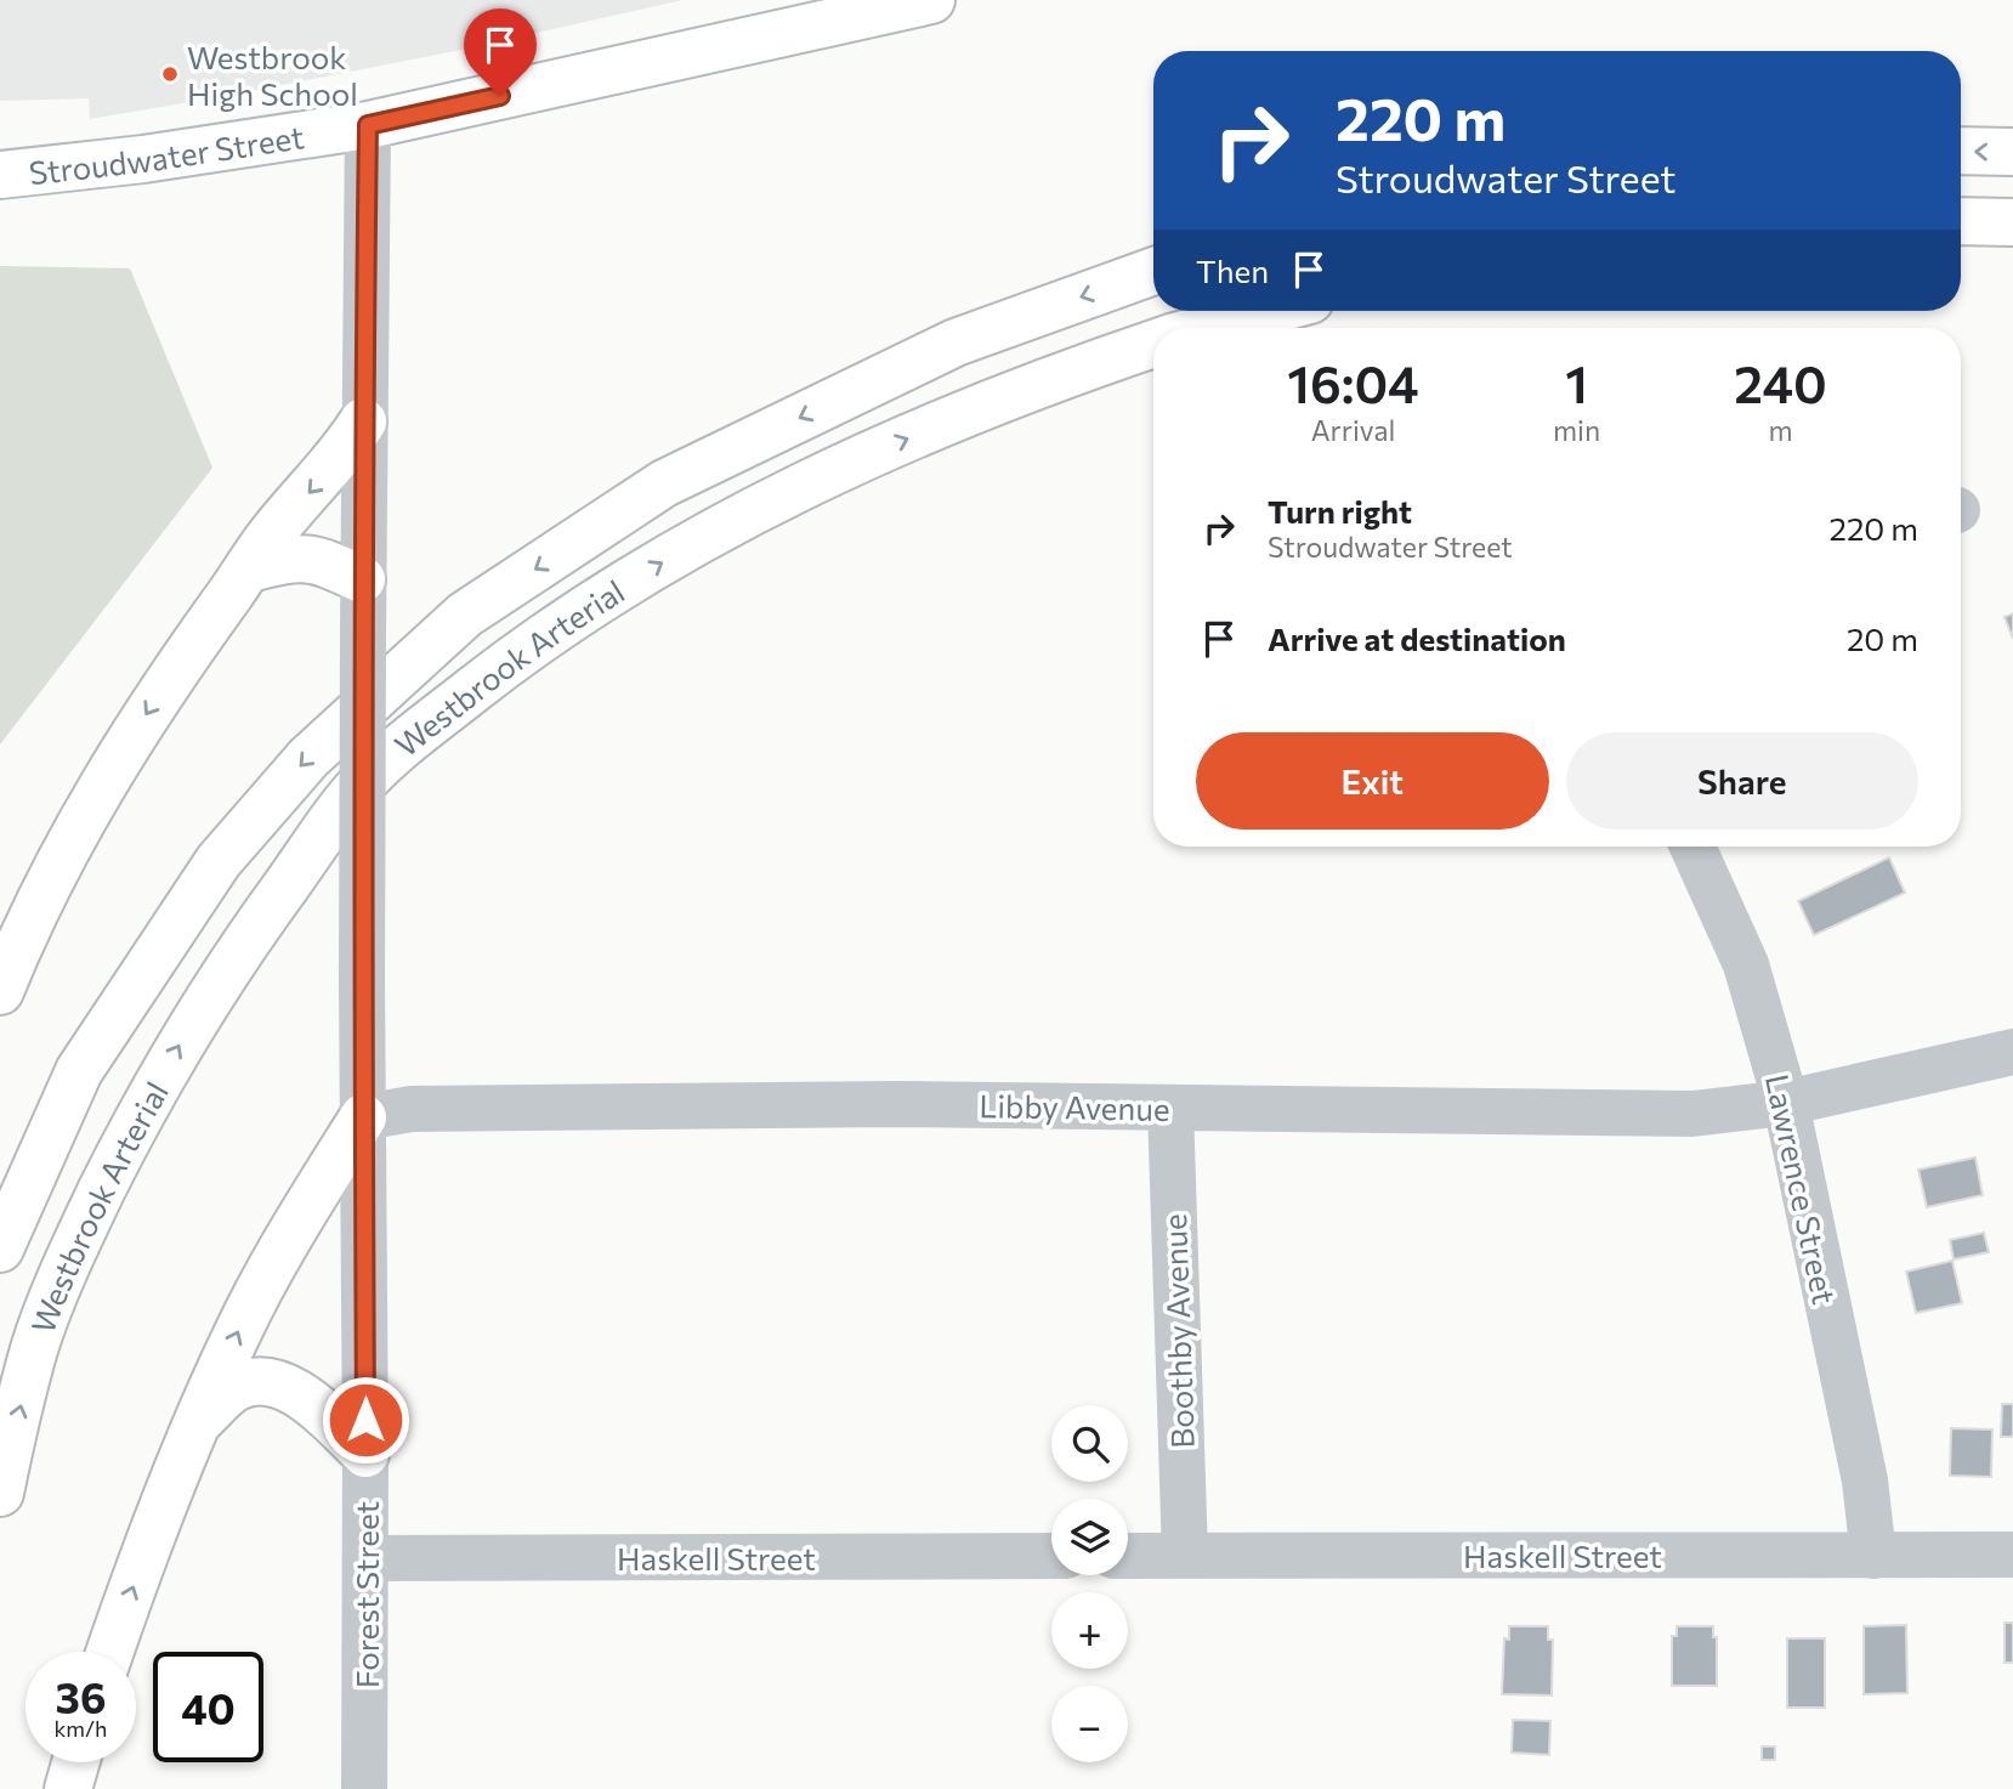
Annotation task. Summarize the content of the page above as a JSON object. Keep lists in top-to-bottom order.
{
  "streets": {
    "main road": ["Stroudwater Street", "Westbrook Arterial"],
    "street": [
      "Libby Avenue",
      "Lawrence Street",
      "Boothby Avenue",
      "Haskell Street",
      "Forest Street"
    ]
  },
  "crossings": [
    ["Stroudwater Street", "Forest Street"],
    ["Libby Avenue", "Lawrence Street"],
    ["Libby Avenue", "Boothby Avenue"],
    ["Libby Avenue", "Forest Street"],
    ["Lawrence Street", "Haskell Street"],
    ["Boothby Avenue", "Haskell Street"],
    ["Haskell Street", "Forest Street"]
  ],
  "places": ["Westbrook High School"],
  "page": {
    "turn": ["220 m", "Stroudwater Street"],
    "then": "Then",
    "eta": [
      "16:04",
      "Arrival",
      "1",
      "min",
      "240",
      "m"
    ],
    "list": [
      {
        "name": "Turn right",
        "note": "Stroudwater Street",
        "value": "220 m"
      },
      {
        "name": "Arrive at destination",
        "value": "20 m"
      }
    ],
    "buttons": ["Exit", "Share"],
    "map_buttons": ["+", "−"],
    "speed": "36 km/h",
    "limit": "40"
  }
}
